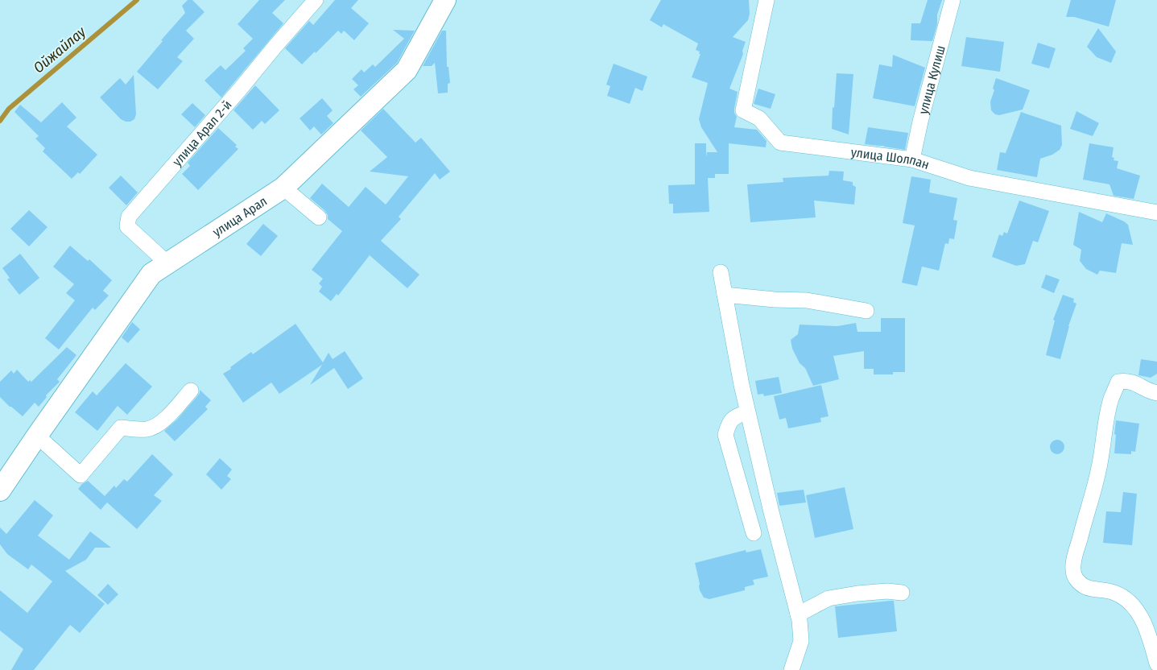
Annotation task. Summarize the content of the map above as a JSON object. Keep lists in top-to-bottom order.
{
  "streets": {
    "street": [
      "улица Кулиш",
      "улица Арал 2-й",
      "улица Шолпан",
      "улица Арал"
    ]
  },
  "crossings": [
    ["улица Кулиш", "улица Шолпан"],
    ["улица Арал 2-й", "улица Арал"]
  ],
  "water": ["Ойжайлау"]
}
